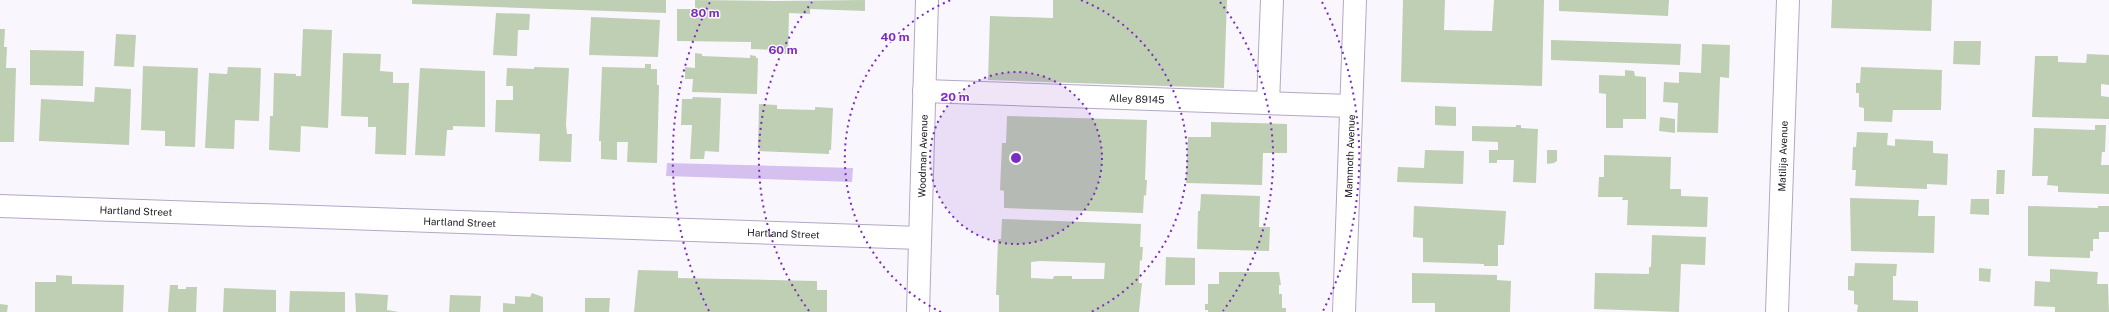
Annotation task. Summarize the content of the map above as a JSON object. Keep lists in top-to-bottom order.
{
  "streets": {
    "street": [
      "Alley 89145",
      "Woodman Avenue",
      "Mammoth Avenue",
      "Matilija Avenue",
      "Hartland Street"
    ]
  },
  "crossings": [
    ["Alley 89145", "Woodman Avenue"],
    ["Alley 89145", "Mammoth Avenue"],
    ["Woodman Avenue", "Hartland Street"]
  ],
  "rings": [
    "80 m",
    "40 m",
    "60 m",
    "20 m"
  ]
}
